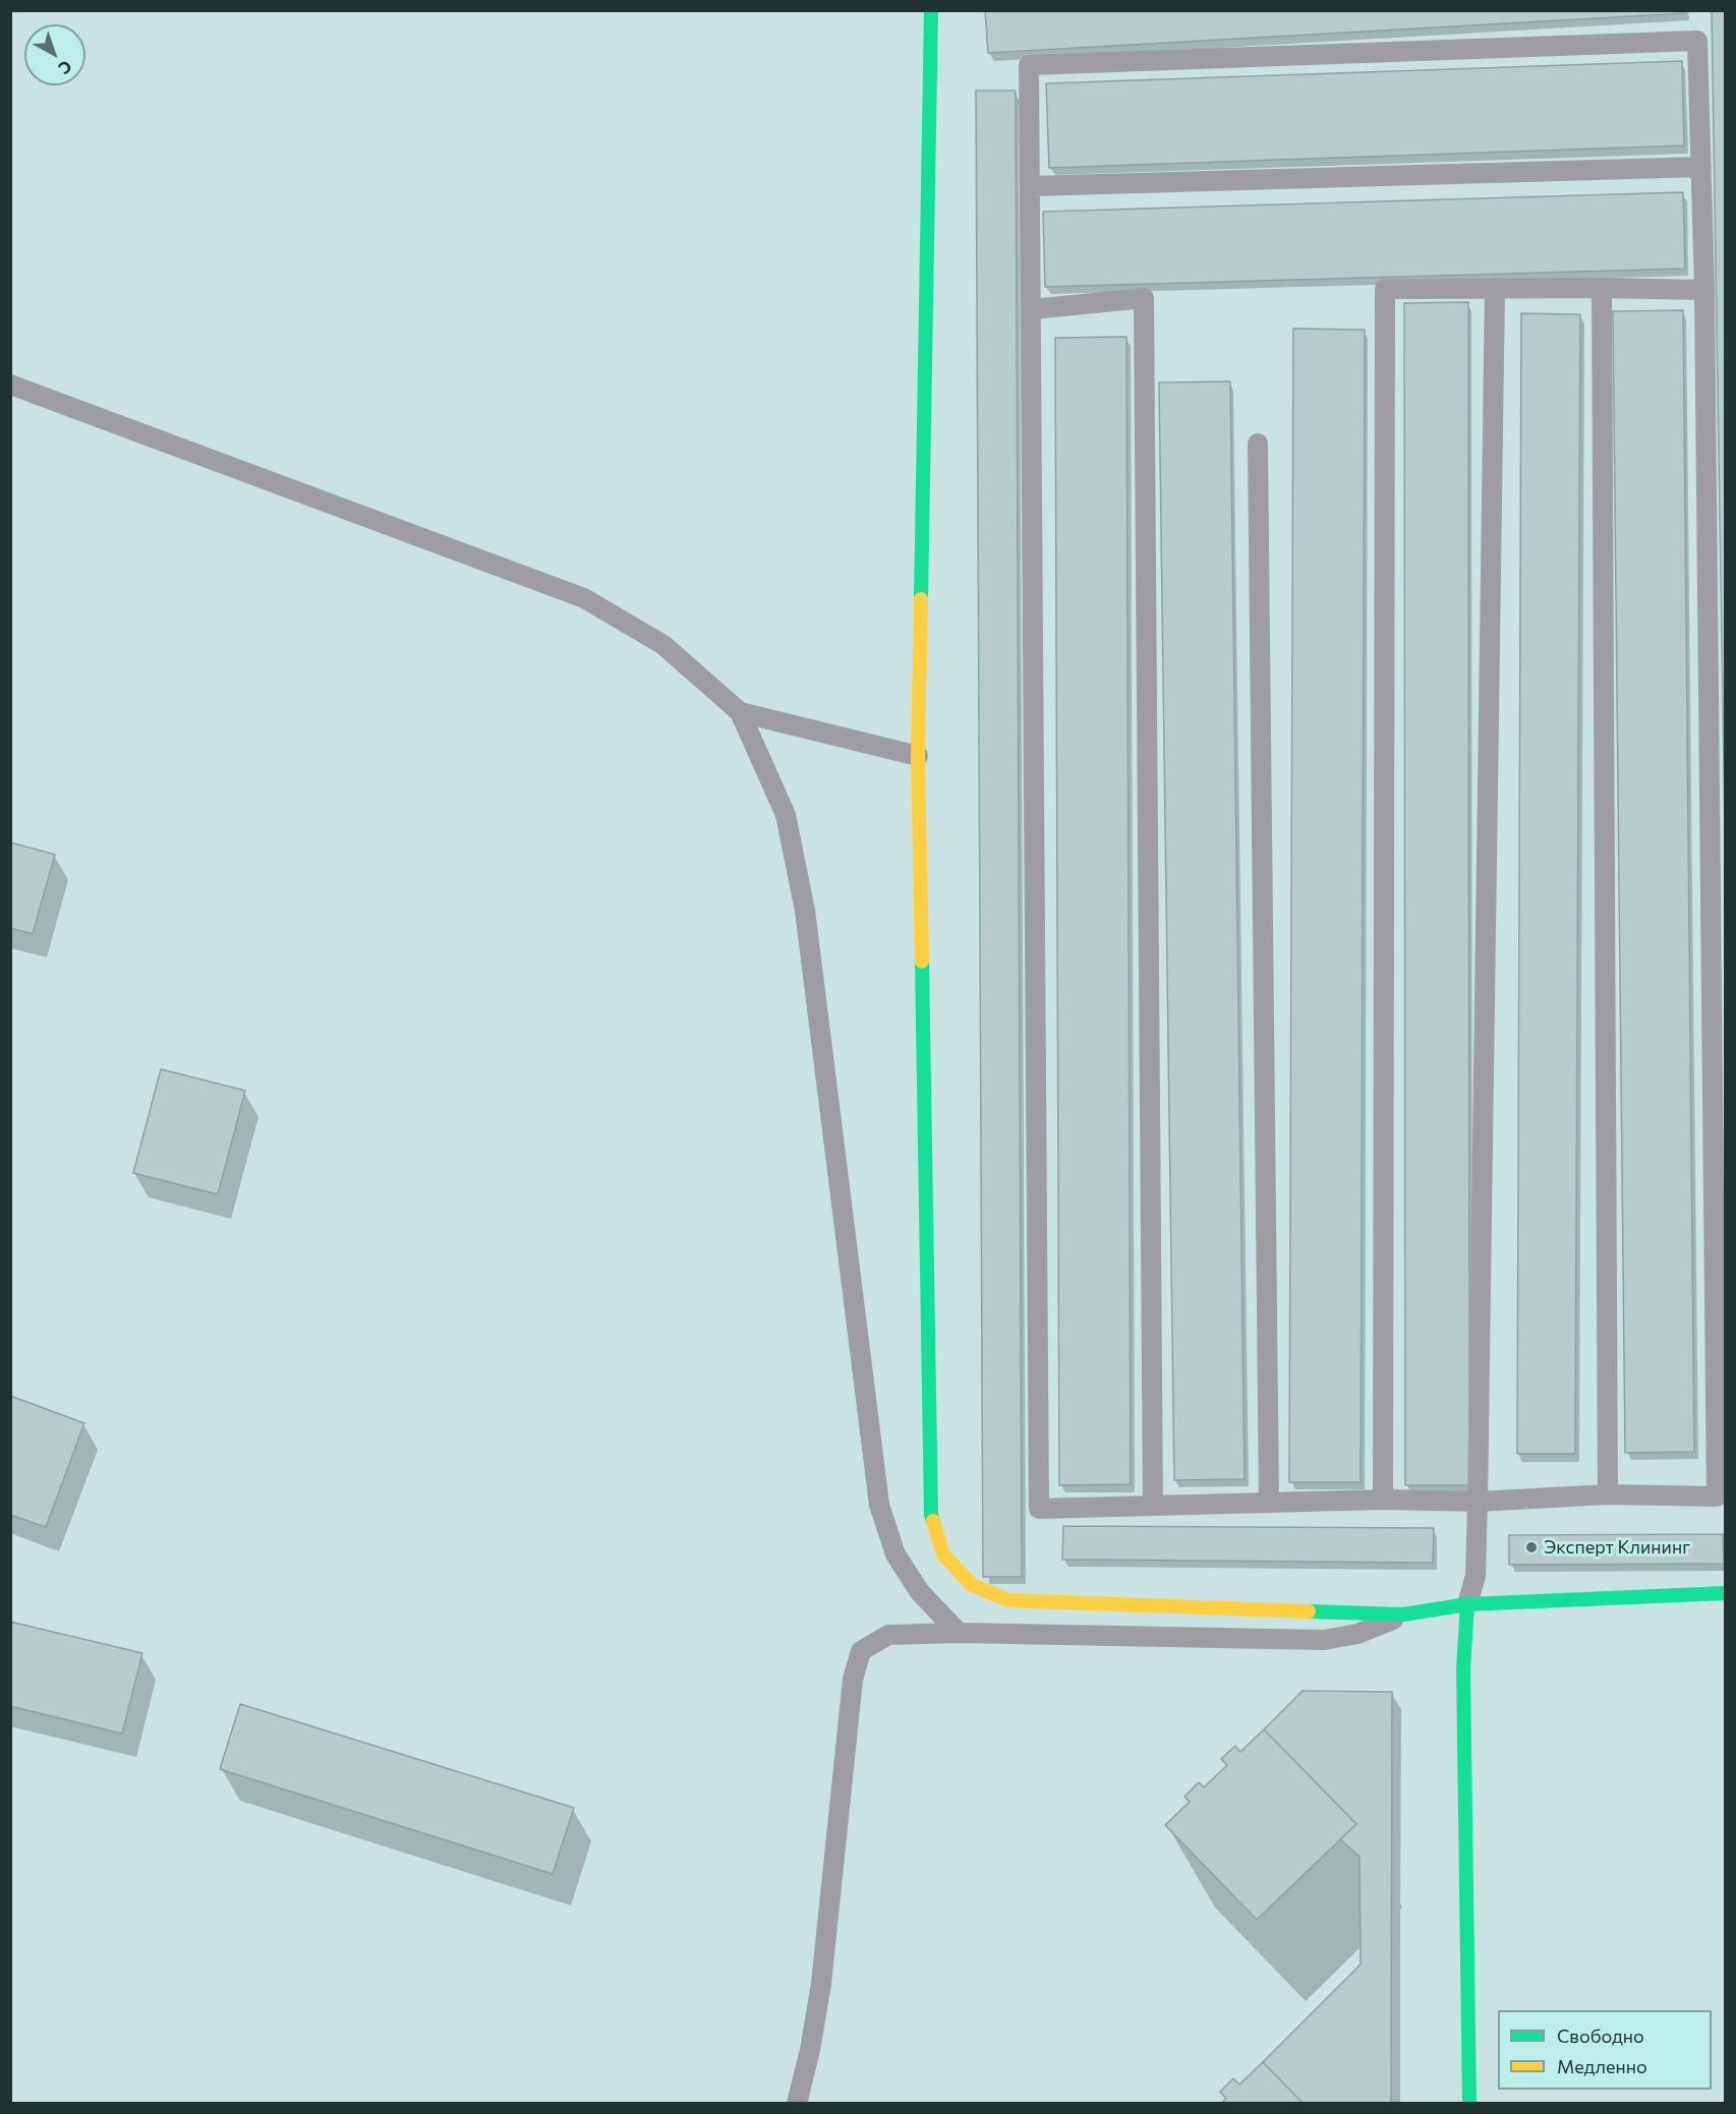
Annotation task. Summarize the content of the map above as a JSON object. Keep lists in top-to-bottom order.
{
  "places": ["Эксперт Клининг"],
  "legend": ["Свободно", "Медленно"],
  "north": "bottom right"
}
